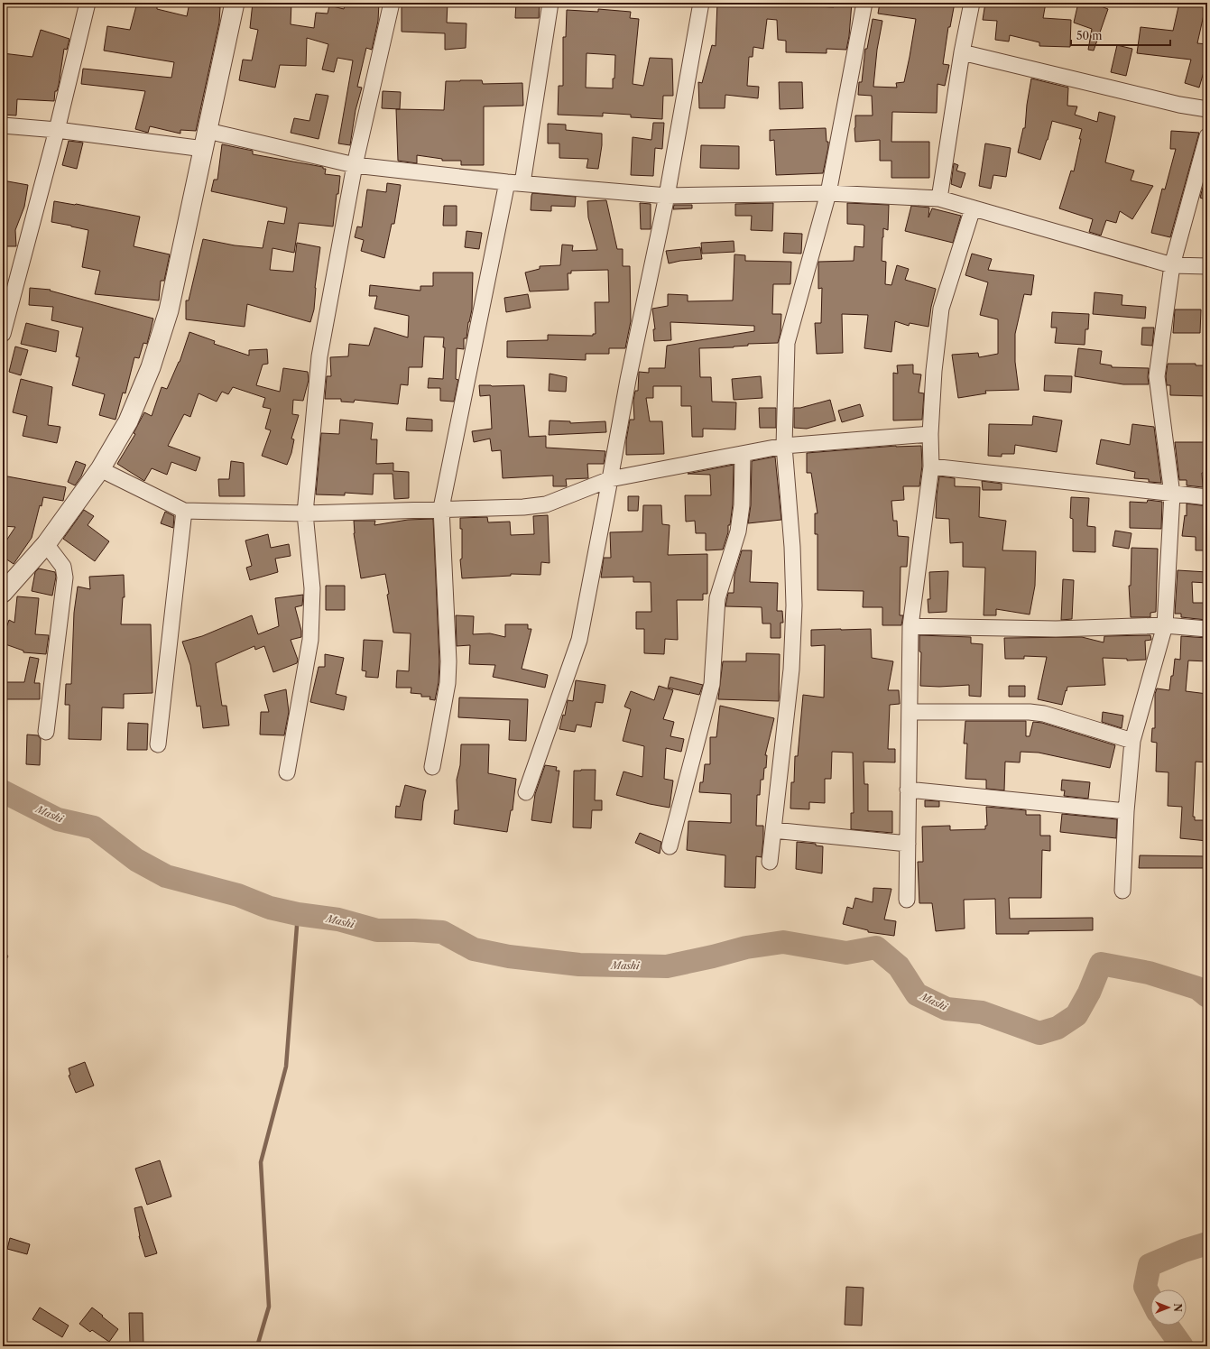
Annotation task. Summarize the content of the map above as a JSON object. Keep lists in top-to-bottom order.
{
  "water": ["Mashi"],
  "scale_bar": "50 m",
  "north": "right"
}
